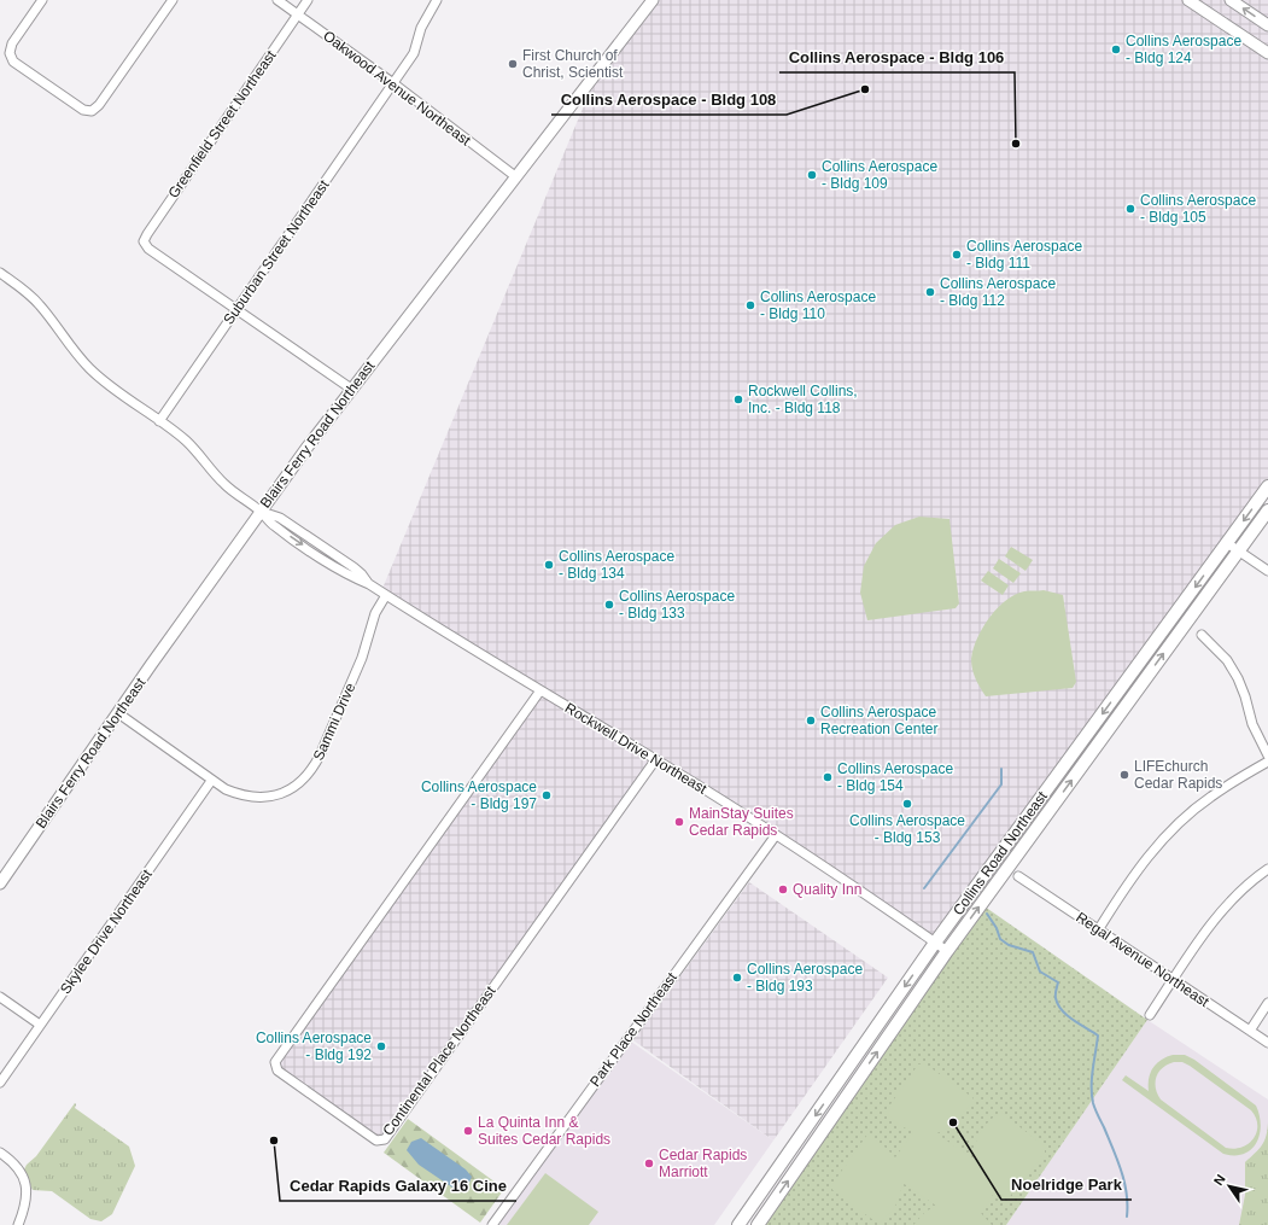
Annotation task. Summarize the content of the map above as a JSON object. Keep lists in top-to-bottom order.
{
  "streets": {
    "highway": ["Collins Road Northeast"],
    "main road": ["Blairs Ferry Road Northeast"],
    "street": [
      "Oakwood Avenue Northeast",
      "Greenfield Street Northeast",
      "Suburban Street Northeast",
      "Sammi Drive",
      "Rockwell Drive Northeast",
      "Skylee Drive Northeast",
      "Regal Avenue Northeast",
      "Park Place Northeast",
      "Continental Place Northeast"
    ]
  },
  "crossings": [
    ["Oakwood Avenue Northeast", "Greenfield Street Northeast"],
    ["Oakwood Avenue Northeast", "Suburban Street Northeast"],
    ["Oakwood Avenue Northeast", "Blairs Ferry Road Northeast"],
    ["Greenfield Street Northeast", "Suburban Street Northeast"],
    ["Suburban Street Northeast", "Rockwell Drive Northeast"],
    ["Blairs Ferry Road Northeast", "Sammi Drive"],
    ["Blairs Ferry Road Northeast", "Rockwell Drive Northeast"],
    ["Sammi Drive", "Rockwell Drive Northeast"],
    ["Sammi Drive", "Skylee Drive Northeast"],
    ["Rockwell Drive Northeast", "Collins Road Northeast"],
    ["Rockwell Drive Northeast", "Park Place Northeast"],
    ["Rockwell Drive Northeast", "Continental Place Northeast"]
  ],
  "places": [
    "Collins Aerospace - Bldg 124",
    "First Church of Christ, Scientist",
    "Collins Aerospace - Bldg 108",
    "Collins Aerospace - Bldg 106",
    "Collins Aerospace - Bldg 109",
    "Collins Aerospace - Bldg 105",
    "Collins Aerospace - Bldg 111",
    "Collins Aerospace - Bldg 112",
    "Collins Aerospace - Bldg 110",
    "Rockwell Collins, Inc. - Bldg 118",
    "Collins Aerospace - Bldg 134",
    "Collins Aerospace - Bldg 133",
    "Collins Aerospace Recreation Center",
    "LIFEchurch Cedar Rapids",
    "Collins Aerospace - Bldg 154",
    "Collins Aerospace - Bldg 197",
    "Collins Aerospace - Bldg 153",
    "MainStay Suites Cedar Rapids",
    "Quality Inn",
    "Collins Aerospace - Bldg 193",
    "Collins Aerospace - Bldg 192",
    "Noelridge Park",
    "La Quinta Inn & Suites Cedar Rapids",
    "Cedar Rapids Galaxy 16 Cine",
    "Cedar Rapids Marriott"
  ],
  "north": "top left"
}
